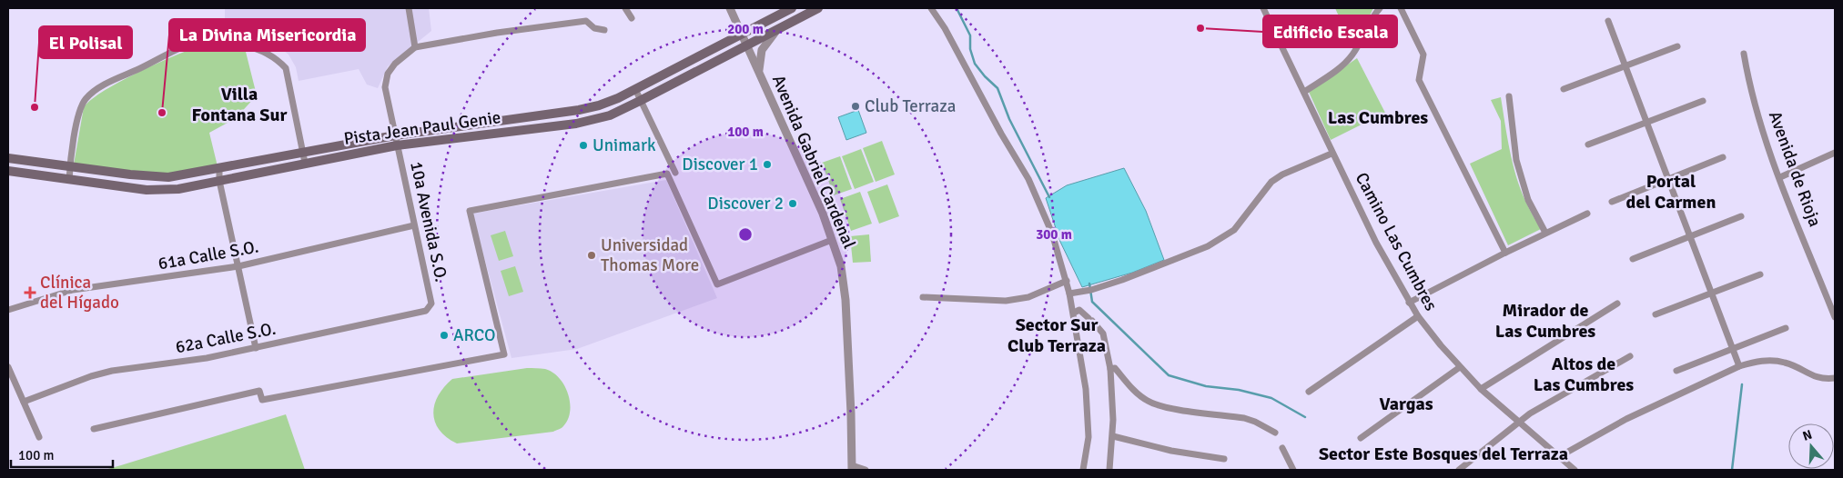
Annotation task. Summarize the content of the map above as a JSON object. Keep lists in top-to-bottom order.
{
  "streets": {
    "main road": ["Pista Jean Paul Genie"],
    "street": [
      "Avenida Gabriel Cardenal",
      "Avenida de Rioja",
      "10a Avenida S.O.",
      "Camino Las Cumbres",
      "61a Calle S.O.",
      "62a Calle S.O."
    ]
  },
  "crossings": [
    ["Pista Jean Paul Genie", "Avenida Gabriel Cardenal"],
    ["Pista Jean Paul Genie", "10a Avenida S.O."],
    ["10a Avenida S.O.", "61a Calle S.O."],
    ["10a Avenida S.O.", "62a Calle S.O."]
  ],
  "districts": [
    "Villa Fontana Sur",
    "Las Cumbres",
    "Portal del Carmen",
    "Mirador de Las Cumbres",
    "Sector Sur Club Terraza",
    "Altos de Las Cumbres",
    "Vargas",
    "Sector Este Bosques del Terraza"
  ],
  "places": {
    "other": [
      "Edificio Escala",
      "Club Terraza",
      "El Polisal",
      "La Divina Misericordia",
      "Unimark",
      "Discover 1",
      "Discover 2",
      "Universidad Thomas More",
      "ARCO"
    ],
    "health": ["Clínica del Hígado"]
  },
  "scale_bar": "100 m",
  "north": "top",
  "rings": ["200 m", "100 m", "300 m"]
}
